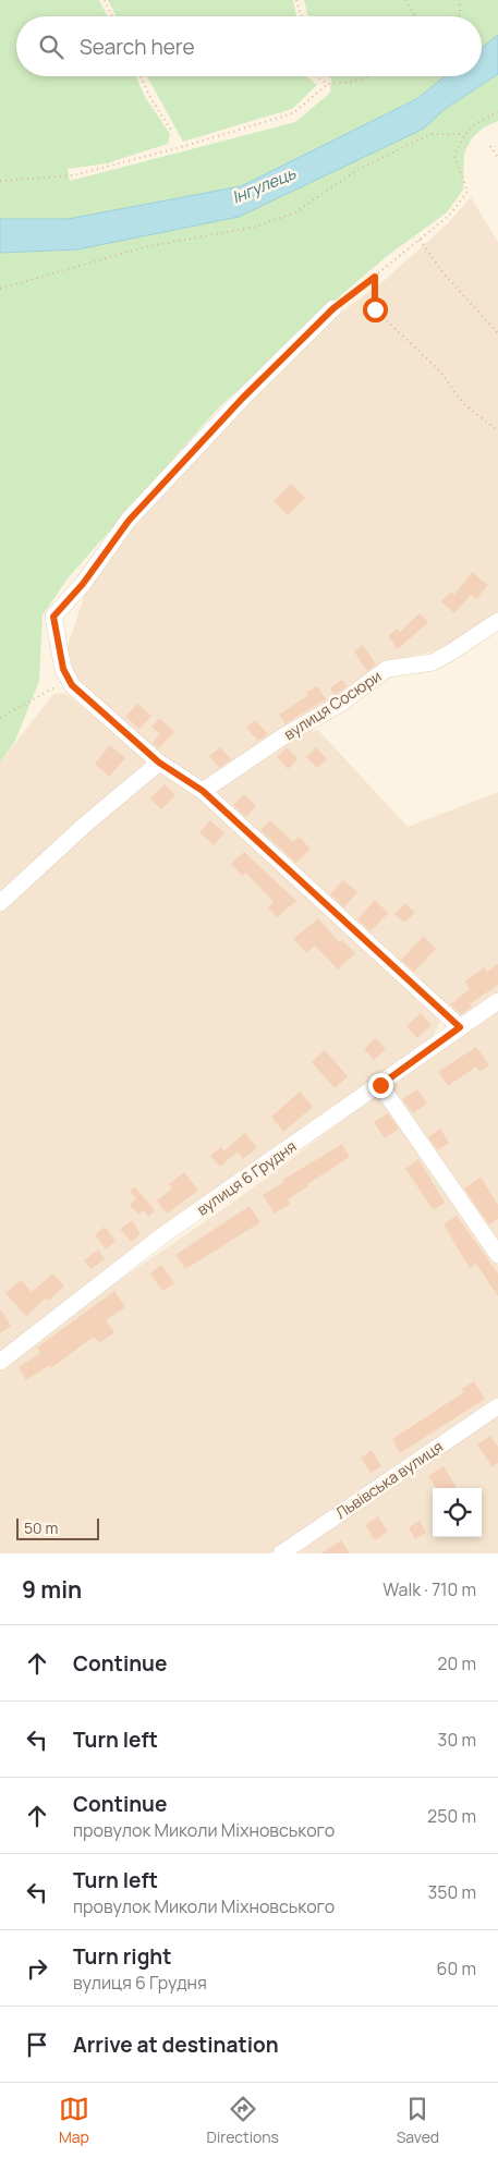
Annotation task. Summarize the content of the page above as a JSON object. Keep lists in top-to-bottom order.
{
  "streets": {
    "street": ["вулиця Сосюри", "вулиця 6 Грудня", "Львівська вулиця"]
  },
  "water": ["Інгулець"],
  "scale_bar": "50 m",
  "page": {
    "search": "Search here",
    "scale": "50 m",
    "heading": ["9 min", "Walk · 710 m"],
    "list": [
      ["Continue", "20 m"],
      ["Turn left", "30 m"],
      ["Continue", "провулок Миколи Міхновського", "250 m"],
      ["Turn left", "провулок Миколи Міхновського", "350 m"],
      ["Turn right", "вулиця 6 Грудня", "60 m"],
      "Arrive at destination"
    ],
    "nav": ["Map", "Directions", "Saved"]
  }
}
